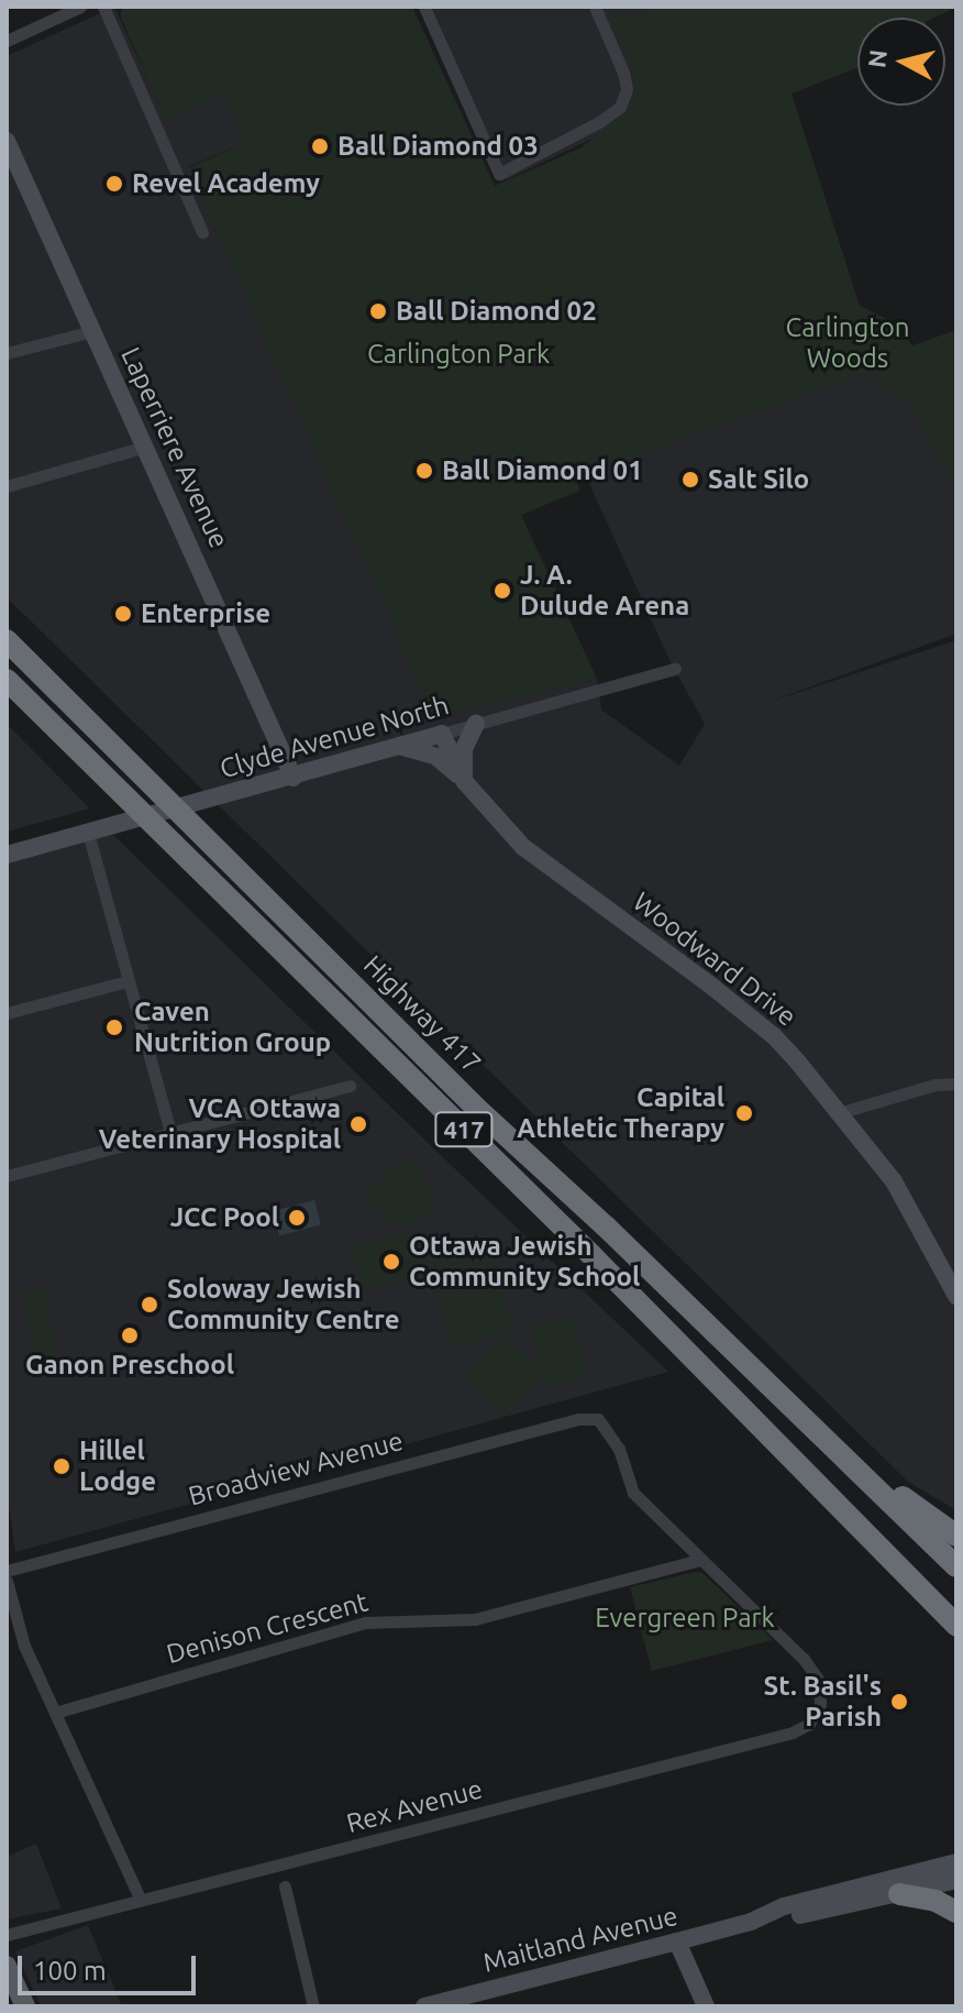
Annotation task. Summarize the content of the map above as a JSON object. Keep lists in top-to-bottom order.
{
  "streets": {
    "highway": ["Highway 417", "417"],
    "street": [
      "Laperriere Avenue",
      "Clyde Avenue North",
      "Woodward Drive",
      "Broadview Avenue",
      "Denison Crescent",
      "Rex Avenue",
      "Maitland Avenue"
    ]
  },
  "crossings": [
    ["Laperriere Avenue", "Clyde Avenue North"],
    ["Clyde Avenue North", "Woodward Drive"],
    ["Broadview Avenue", "Denison Crescent"],
    ["Broadview Avenue", "Rex Avenue"],
    ["Denison Crescent", "Rex Avenue"]
  ],
  "parks": ["Carlington Woods", "Carlington Park", "Evergreen Park"],
  "places": [
    "Ball Diamond 03",
    "Revel Academy",
    "Ball Diamond 02",
    "Ball Diamond 01",
    "Salt Silo",
    "J. A. Dulude Arena",
    "Enterprise",
    "Caven Nutrition Group",
    "Capital Athletic Therapy",
    "VCA Ottawa Veterinary Hospital",
    "JCC Pool",
    "Ottawa Jewish Community School",
    "Soloway Jewish Community Centre",
    "Ganon Preschool",
    "Hillel Lodge",
    "St. Basil's Parish"
  ],
  "scale_bar": "100 m",
  "north": "left"
}
